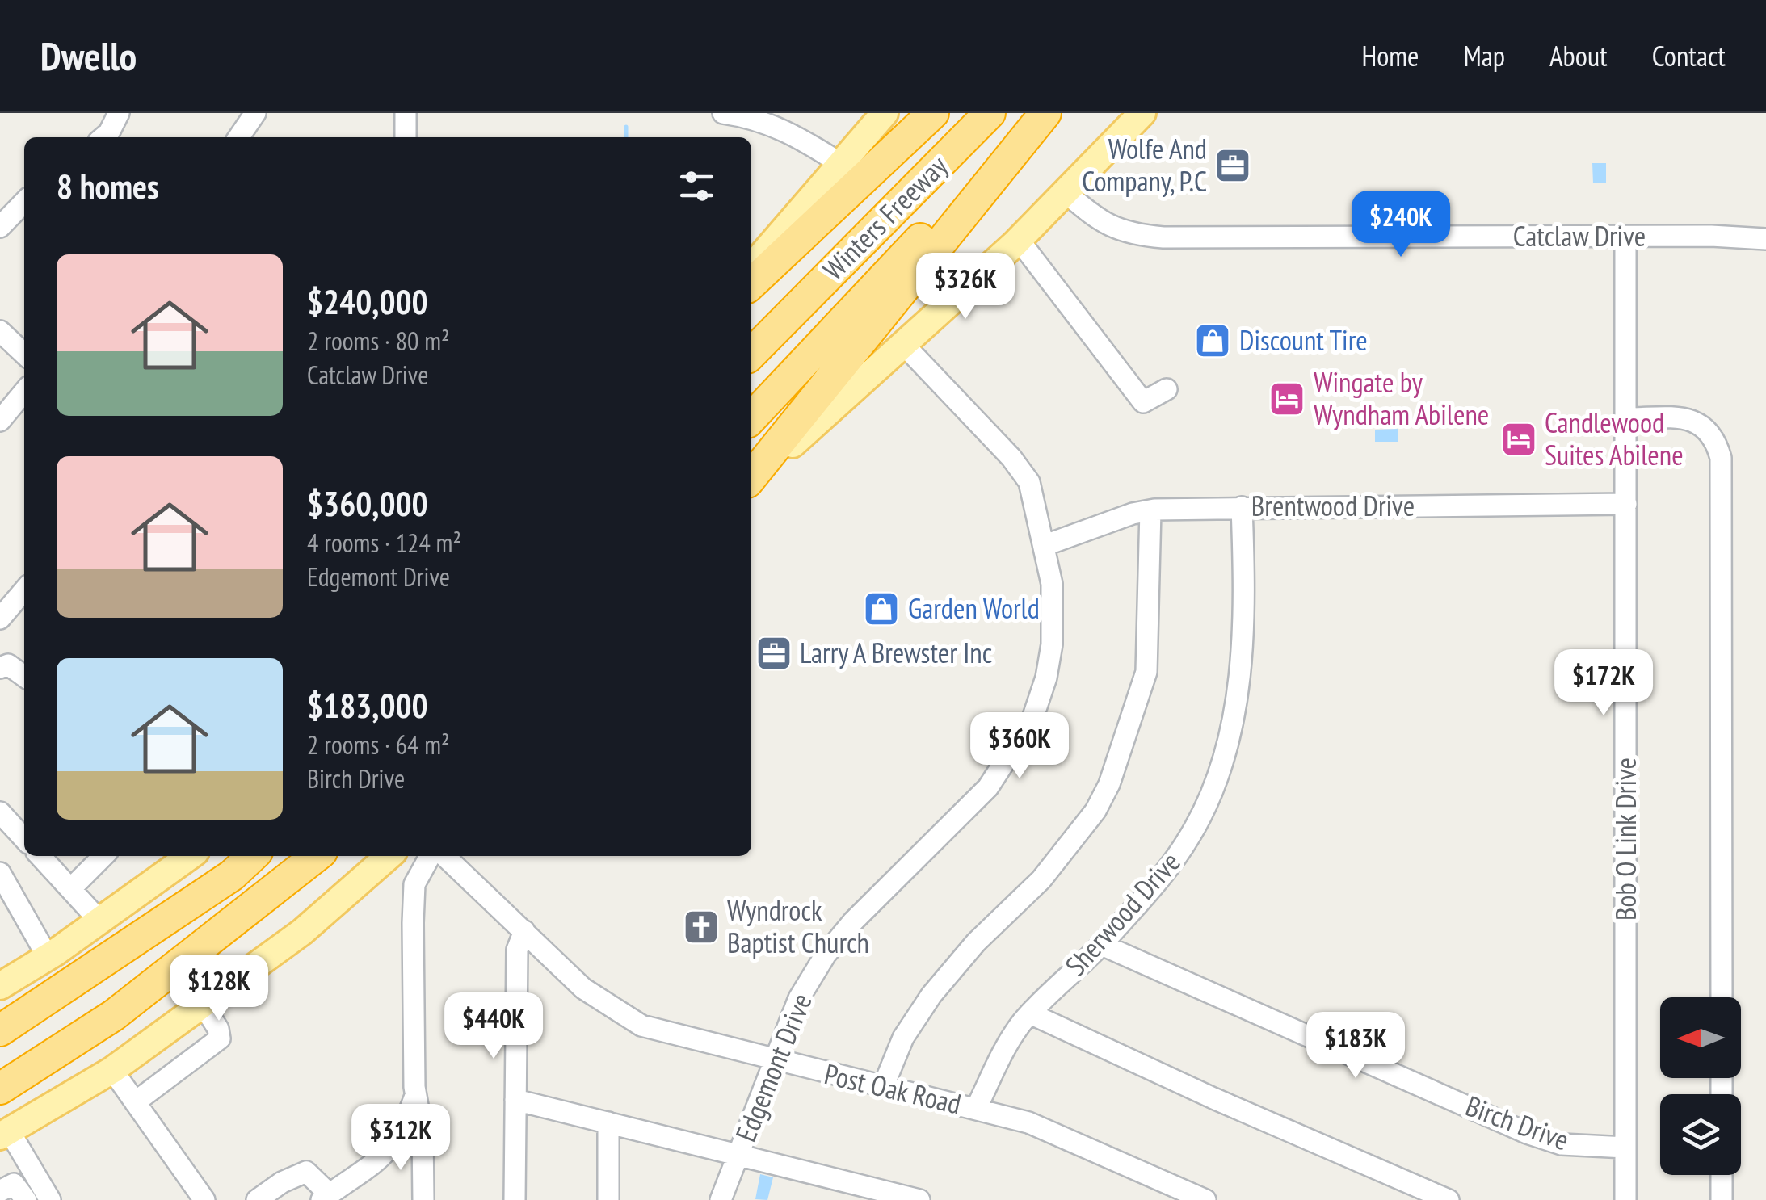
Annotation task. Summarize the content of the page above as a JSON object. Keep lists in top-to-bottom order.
{
  "streets": {
    "highway": ["Winters Freeway"],
    "street": [
      "Catclaw Drive",
      "Brentwood Drive",
      "Bob O Link Drive",
      "Sherwood Drive",
      "Edgemont Drive",
      "Post Oak Road",
      "Birch Drive"
    ]
  },
  "crossings": [
    ["Catclaw Drive", "Bob O Link Drive"],
    ["Brentwood Drive", "Bob O Link Drive"],
    ["Brentwood Drive", "Sherwood Drive"],
    ["Brentwood Drive", "Edgemont Drive"],
    ["Bob O Link Drive", "Birch Drive"],
    ["Sherwood Drive", "Post Oak Road"],
    ["Sherwood Drive", "Birch Drive"],
    ["Edgemont Drive", "Post Oak Road"]
  ],
  "places": {
    "office": ["Wolfe And Company, P.C", "Larry A Brewster Inc"],
    "shop": ["Discount Tire", "Garden World"],
    "hotel": ["Wingate by Wyndham Abilene", "Candlewood Suites Abilene"],
    "church": ["Wyndrock Baptist Church"]
  },
  "north": "left",
  "page": {
    "header": "Dwello",
    "nav": [
      "Home",
      "Map",
      "About",
      "Contact"
    ],
    "heading": "8 homes",
    "price": [
      "$240K",
      "$326K",
      "$172K",
      "$360K",
      "$128K",
      "$440K",
      "$183K",
      "$312K"
    ],
    "list": [
      {
        "name": "$240,000",
        "note": "2 rooms · 80 m² · Catclaw Drive"
      },
      {
        "name": "$360,000",
        "note": "4 rooms · 124 m² · Edgemont Drive"
      },
      {
        "name": "$183,000",
        "note": "2 rooms · 64 m² · Birch Drive"
      }
    ]
  }
}
